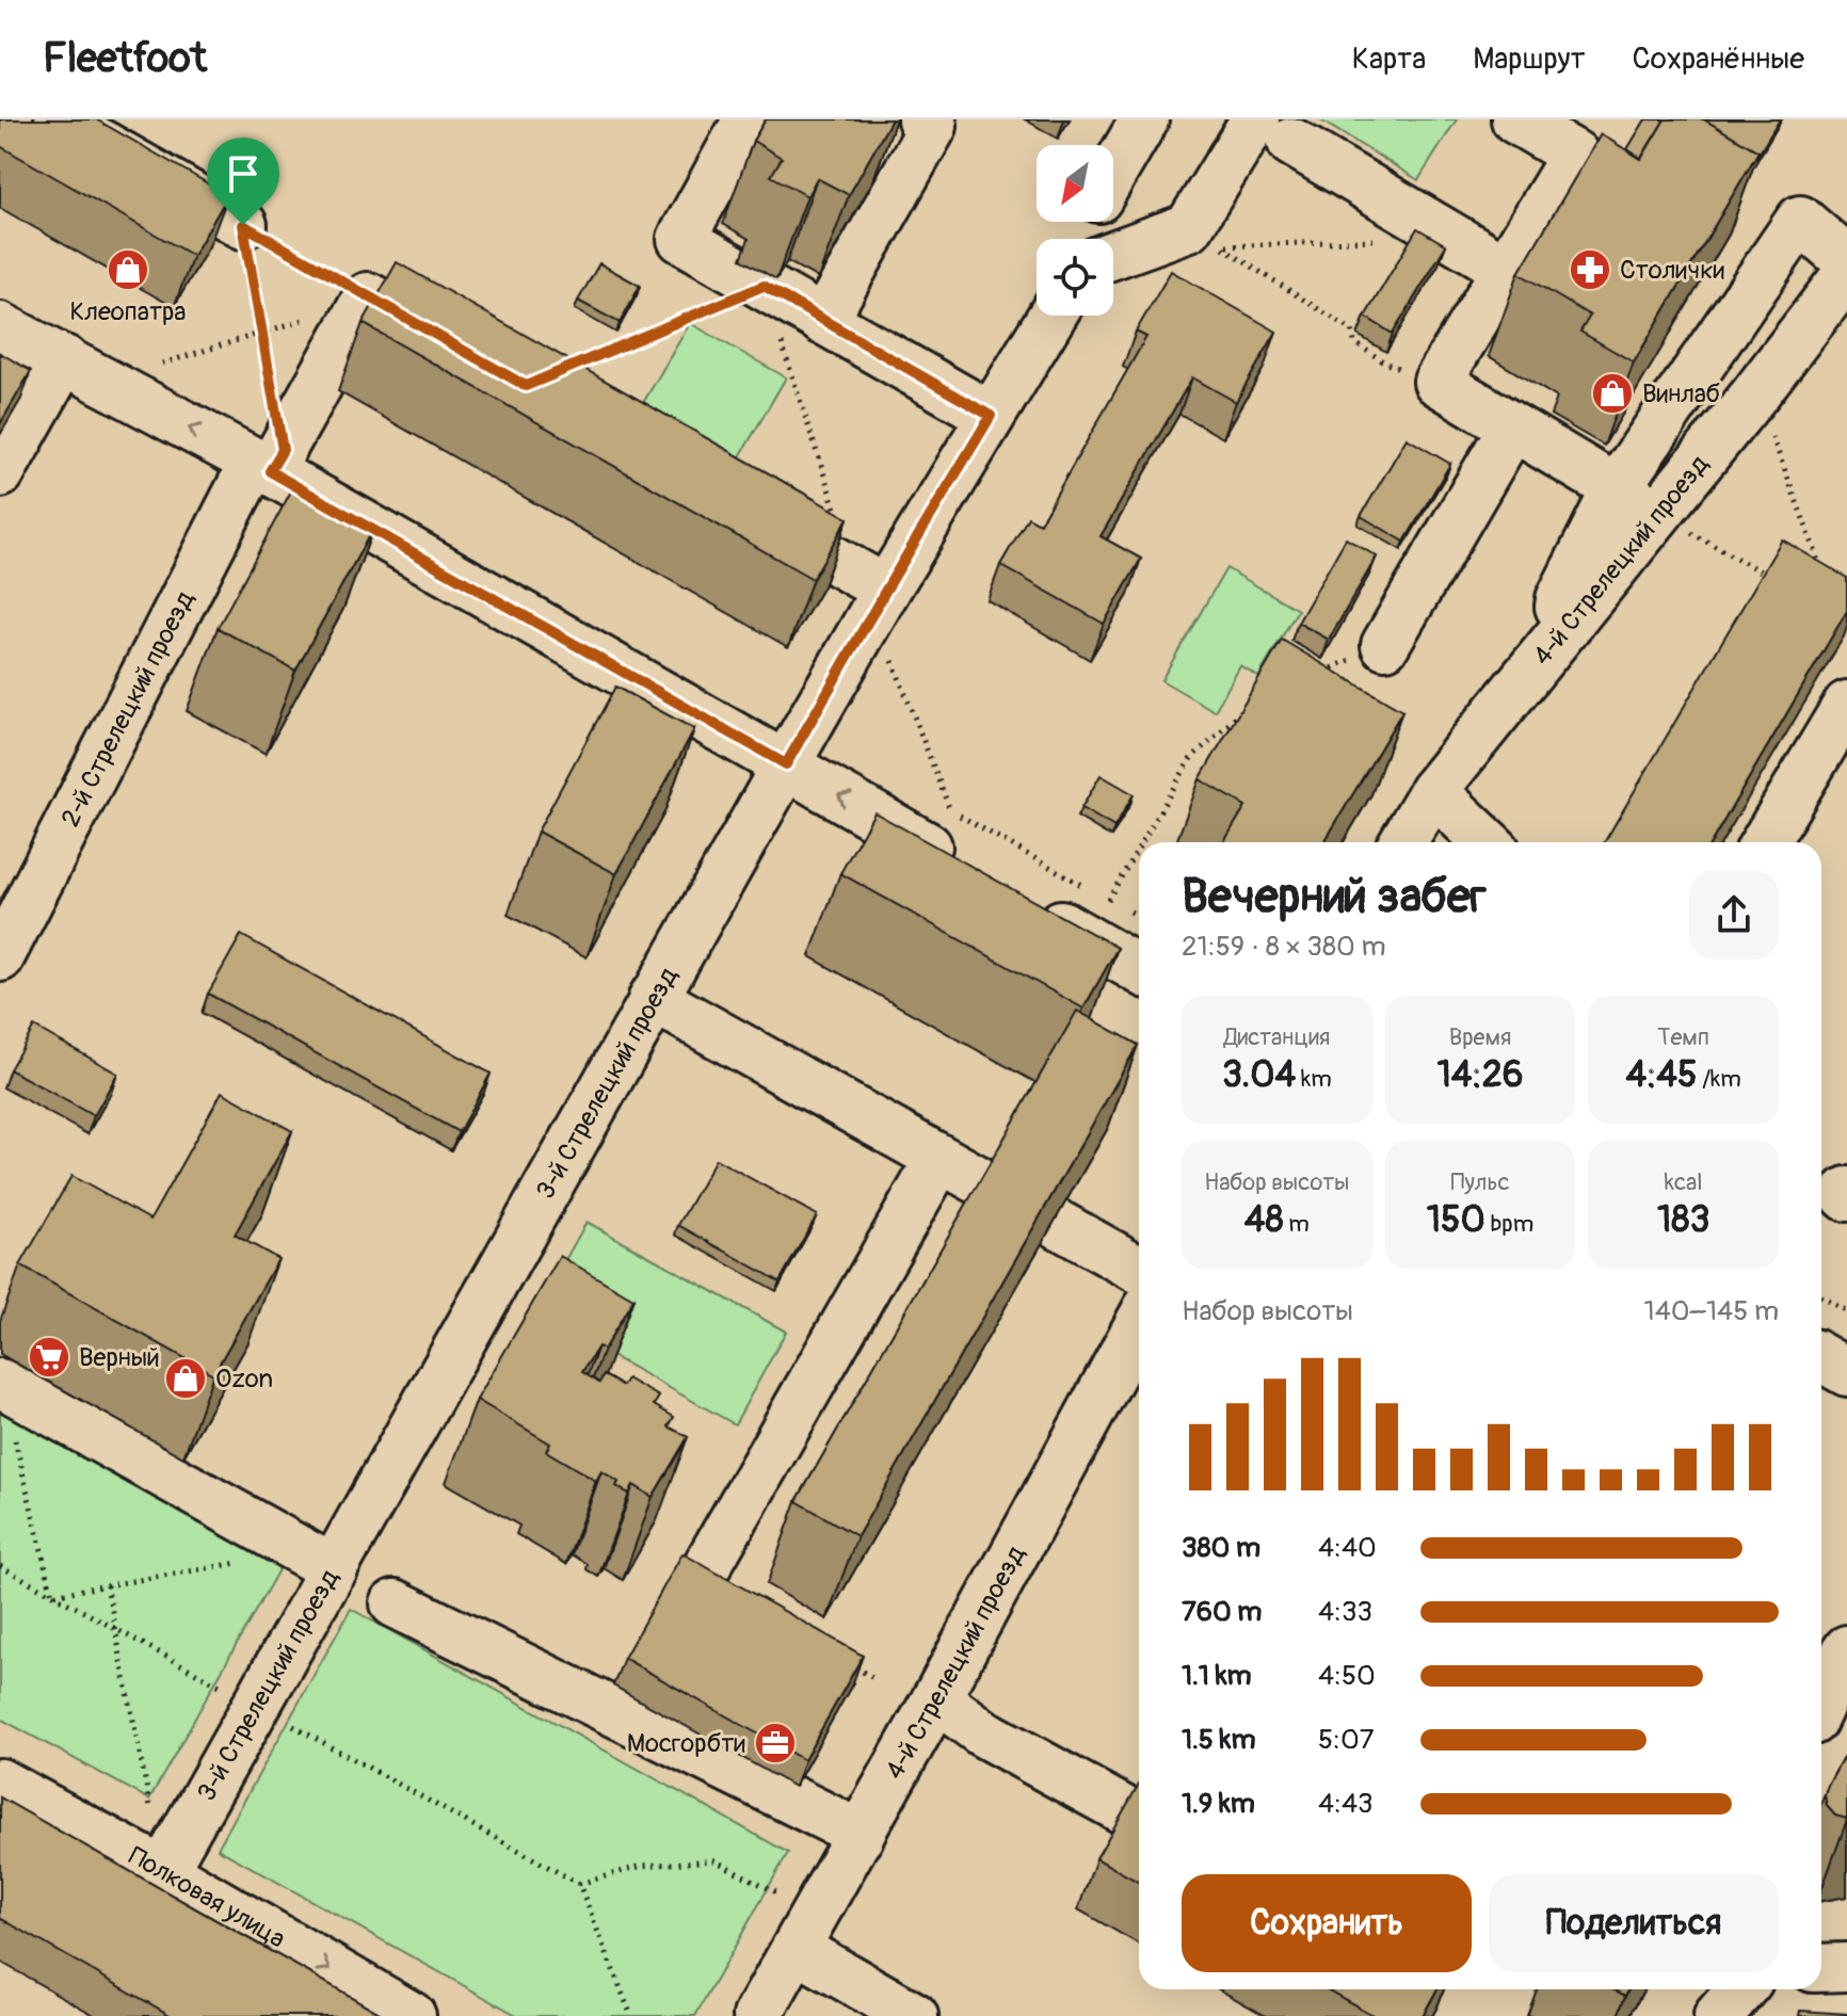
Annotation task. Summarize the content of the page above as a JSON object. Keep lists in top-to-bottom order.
{
  "streets": {
    "street": [
      "4-й Стрелецкий проезд",
      "2-й Стрелецкий проезд",
      "3-й Стрелецкий проезд",
      "Полковая улица"
    ]
  },
  "crossings": [
    ["3-й Стрелецкий проезд", "Полковая улица"]
  ],
  "places": {
    "shop": ["Клеопатра", "Винлаб", "Ozon"],
    "pharmacy": ["Столички"],
    "supermarket": ["Верный"],
    "office": ["Мосгорбти"]
  },
  "north": "bottom left",
  "page": {
    "header": "Fleetfoot",
    "nav": ["Карта", "Маршрут", "Сохранённые"],
    "heading": ["Вечерний забег", "21:59 · 8 × 380 m"],
    "stats": [
      ["Дистанция", "3.04 km"],
      ["Время", "14:26"],
      ["Темп", "4:45 /km"],
      ["Набор высоты", "48 m"],
      ["Пульс", "150 bpm"],
      ["kcal", "183"]
    ],
    "chart": ["Набор высоты", "140–145 m"],
    "list": [
      {
        "name": "380 m",
        "note": "4:40"
      },
      {
        "name": "760 m",
        "note": "4:33"
      },
      {
        "name": "1.1 km",
        "note": "4:50"
      },
      {
        "name": "1.5 km",
        "note": "5:07"
      },
      {
        "name": "1.9 km",
        "note": "4:43"
      }
    ],
    "buttons": ["Сохранить", "Поделиться"]
  }
}
